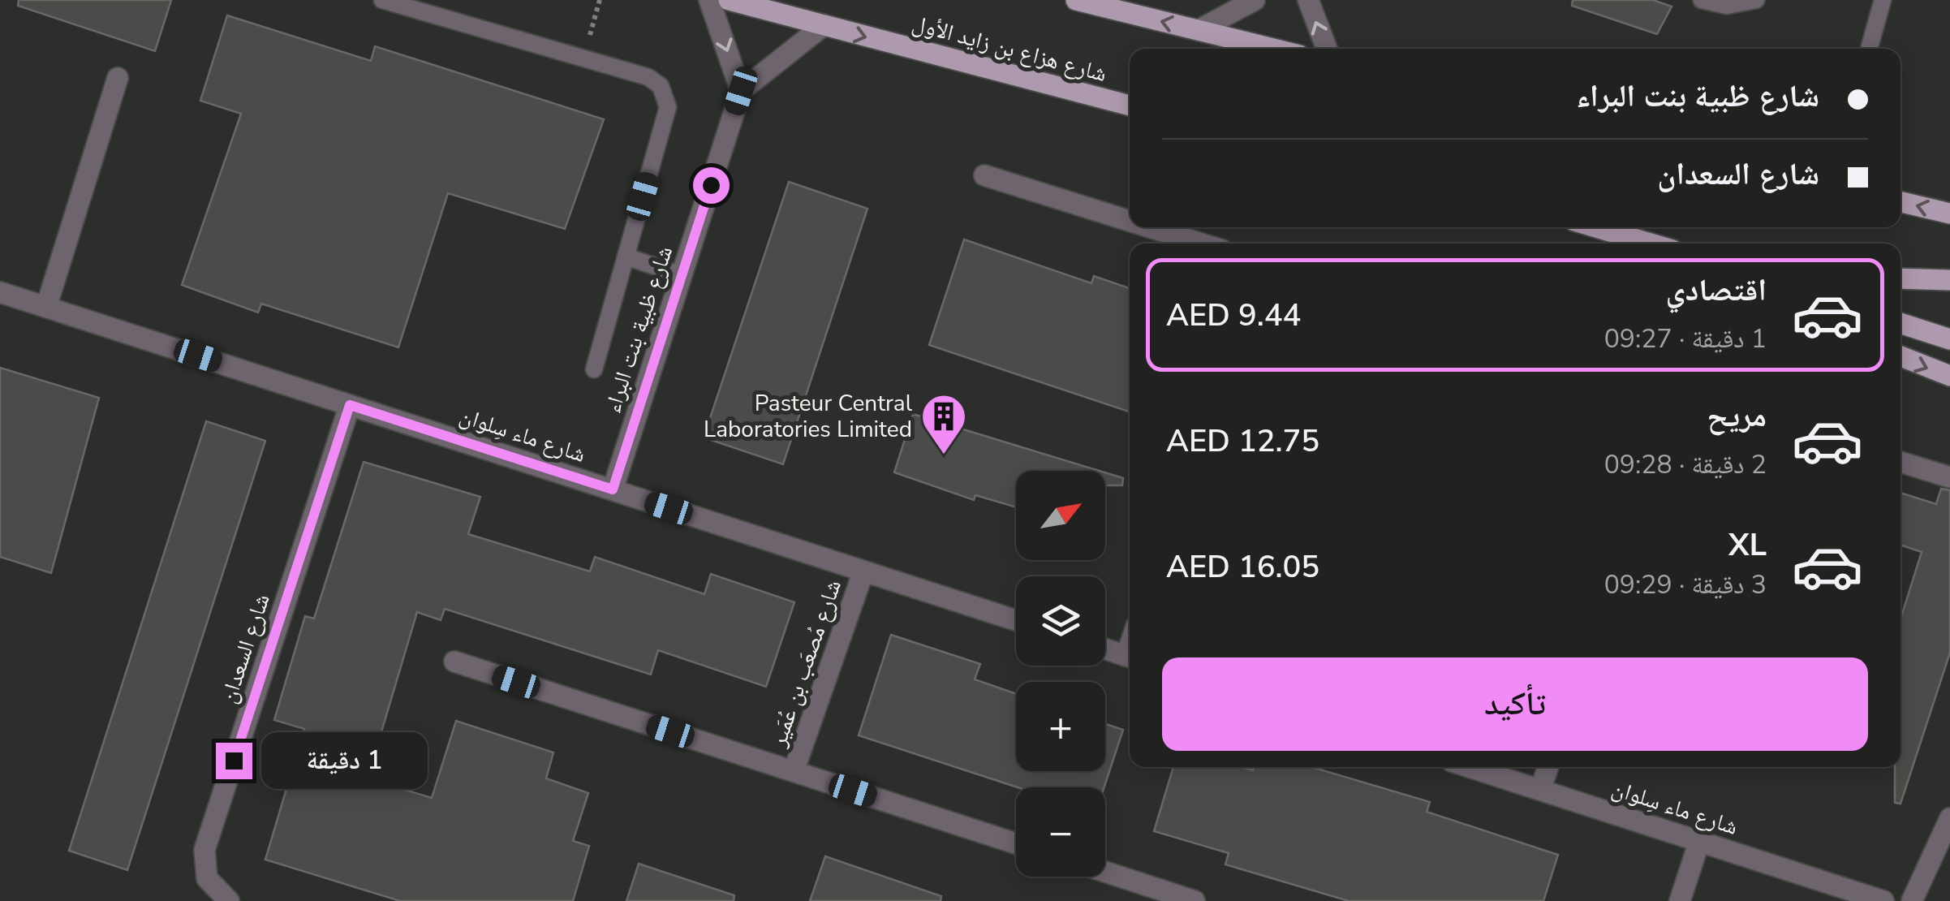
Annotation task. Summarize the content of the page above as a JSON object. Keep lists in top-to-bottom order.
{
  "streets": {
    "main road": ["شارع هزاع بن زايد الأول"],
    "street": [
      "شارع ظبية بنت البراء",
      "شارع ماء سِلوان",
      "شارع السعدان",
      "شارع مُصعَب بن عُمَير"
    ]
  },
  "crossings": [
    ["شارع ظبية بنت البراء", "شارع ماء سِلوان"],
    ["شارع ماء سِلوان", "شارع السعدان"],
    ["شارع ماء سِلوان", "شارع مُصعَب بن عُمَير"]
  ],
  "one_way": ["شارع هزاع بن زايد الأول"],
  "places": {
    "building": ["Pasteur Central Laboratories Limited"]
  },
  "north": "top right",
  "page": {
    "banner": ["شارع ظبية بنت البراء", "شارع السعدان"],
    "list": [
      {
        "name": "اقتصادي",
        "note": "1 دقيقة · 09:27",
        "value": "AED 9.44"
      },
      {
        "name": "مريح",
        "note": "2 دقيقة · 09:28",
        "value": "AED 12.75"
      },
      {
        "name": "XL",
        "note": "3 دقيقة · 09:29",
        "value": "AED 16.05"
      }
    ],
    "map_buttons": ["+", "−"],
    "buttons": "تأكيد",
    "bubble": "1 دقيقة"
  }
}
